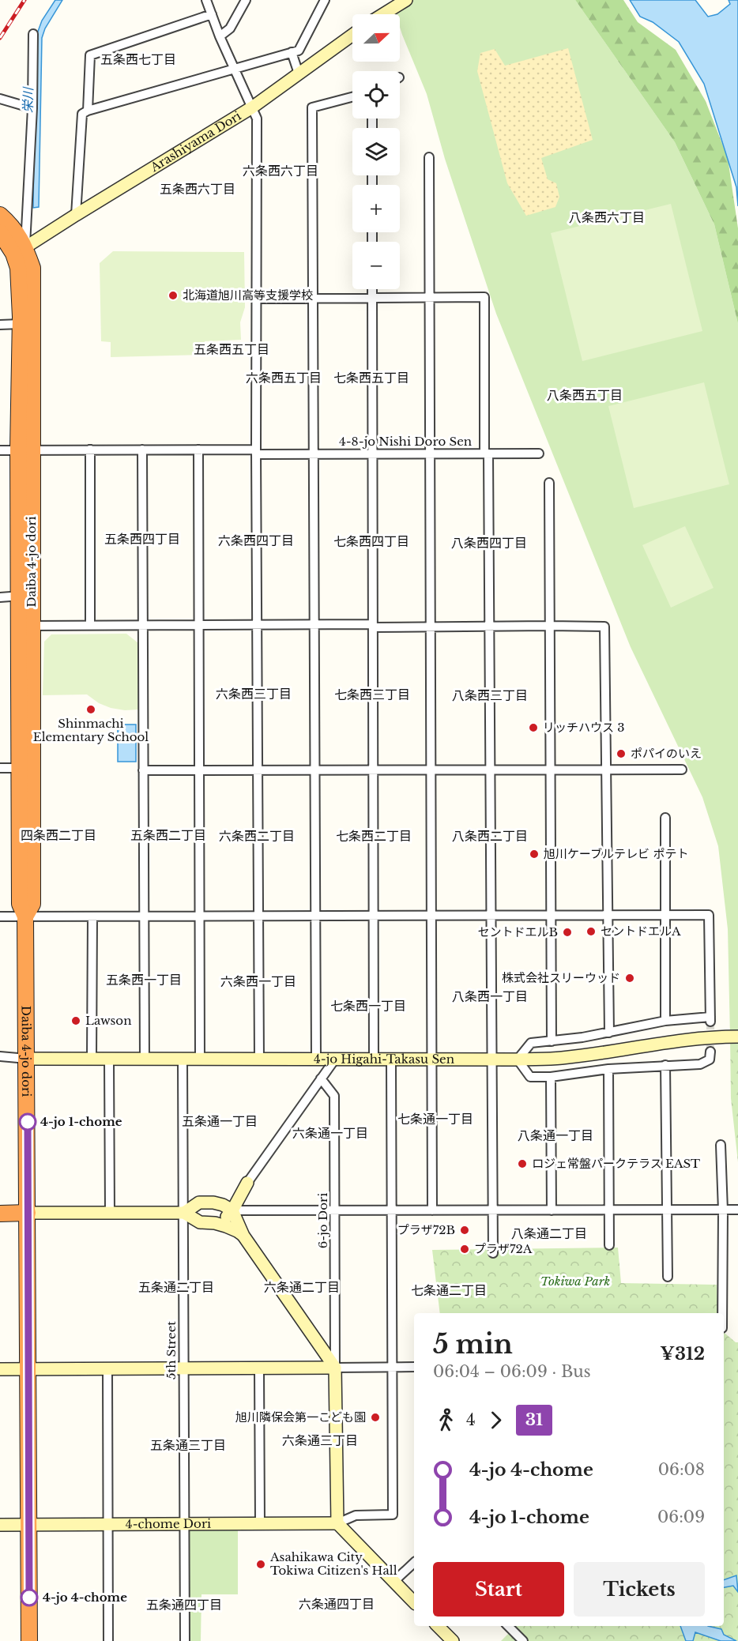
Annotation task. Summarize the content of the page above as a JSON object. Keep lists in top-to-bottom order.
{
  "streets": {
    "highway": ["Daiba 4-jo dori"],
    "street": [
      "Arashiyama Dori",
      "4-8-jo Nishi Doro Sen",
      "4-jo Higahi-Takasu Sen",
      "6-jo Dori",
      "5th Street",
      "4-chome Dori"
    ]
  },
  "crossings": [
    ["Arashiyama Dori", "Daiba 4-jo dori"],
    ["4-8-jo Nishi Doro Sen", "Daiba 4-jo dori"],
    ["4-8-jo Nishi Doro Sen", "4-jo Higahi-Takasu Sen"],
    ["Daiba 4-jo dori", "4-jo Higahi-Takasu Sen"],
    ["Daiba 4-jo dori", "4-chome Dori"],
    ["4-jo Higahi-Takasu Sen", "5th Street"],
    ["5th Street", "4-chome Dori"]
  ],
  "districts": [
    "五条西七丁目",
    "六条西六丁目",
    "五条西六丁目",
    "八条西六丁目",
    "五条西五丁目",
    "六条西五丁目",
    "七条西五丁目",
    "八条西五丁目",
    "五条西四丁目",
    "六条西四丁目",
    "七条西四丁目",
    "八条西四丁目",
    "六条西三丁目",
    "七条西三丁目",
    "八条西三丁目",
    "四条西二丁目",
    "五条西二丁目",
    "六条西二丁目",
    "七条西二丁目",
    "八条西二丁目",
    "五条西一丁目",
    "六条西一丁目",
    "八条西一丁目",
    "七条西一丁目",
    "七条通一丁目",
    "五条通一丁目",
    "六条通一丁目",
    "八条通一丁目",
    "八条通二丁目",
    "五条通二丁目",
    "六条通二丁目",
    "七条通二丁目",
    "六条通三丁目",
    "五条通三丁目",
    "六条通四丁目",
    "五条通四丁目"
  ],
  "water": ["栄川"],
  "parks": ["Tokiwa Park"],
  "places": [
    "北海道旭川高等支援学校",
    "Shinmachi Elementary School",
    "リッチハウス 3",
    "ポパイのいえ",
    "旭川ケーブルテレビ ポテト",
    "セントドエルA",
    "セントドエルB",
    "株式会社スリーウッド",
    "Lawson",
    "4-jo 1-chome",
    "ロジェ常盤パークテラス EAST",
    "プラザ72B",
    "プラザ72A",
    "旭川隣保会第一こども園",
    "Asahikawa City Tokiwa Citizen's Hall",
    "4-jo 4-chome"
  ],
  "lines": ["bus line 31"],
  "north": "right",
  "page": {
    "map_buttons": ["+", "−"],
    "heading": ["5 min", "06:04 – 06:09 · Bus", "¥312"],
    "legs": ["4", "31"],
    "list": [
      {
        "name": "4-jo 4-chome",
        "value": "06:08"
      },
      {
        "name": "4-jo 1-chome",
        "value": "06:09"
      }
    ],
    "buttons": ["Start", "Tickets"]
  }
}
